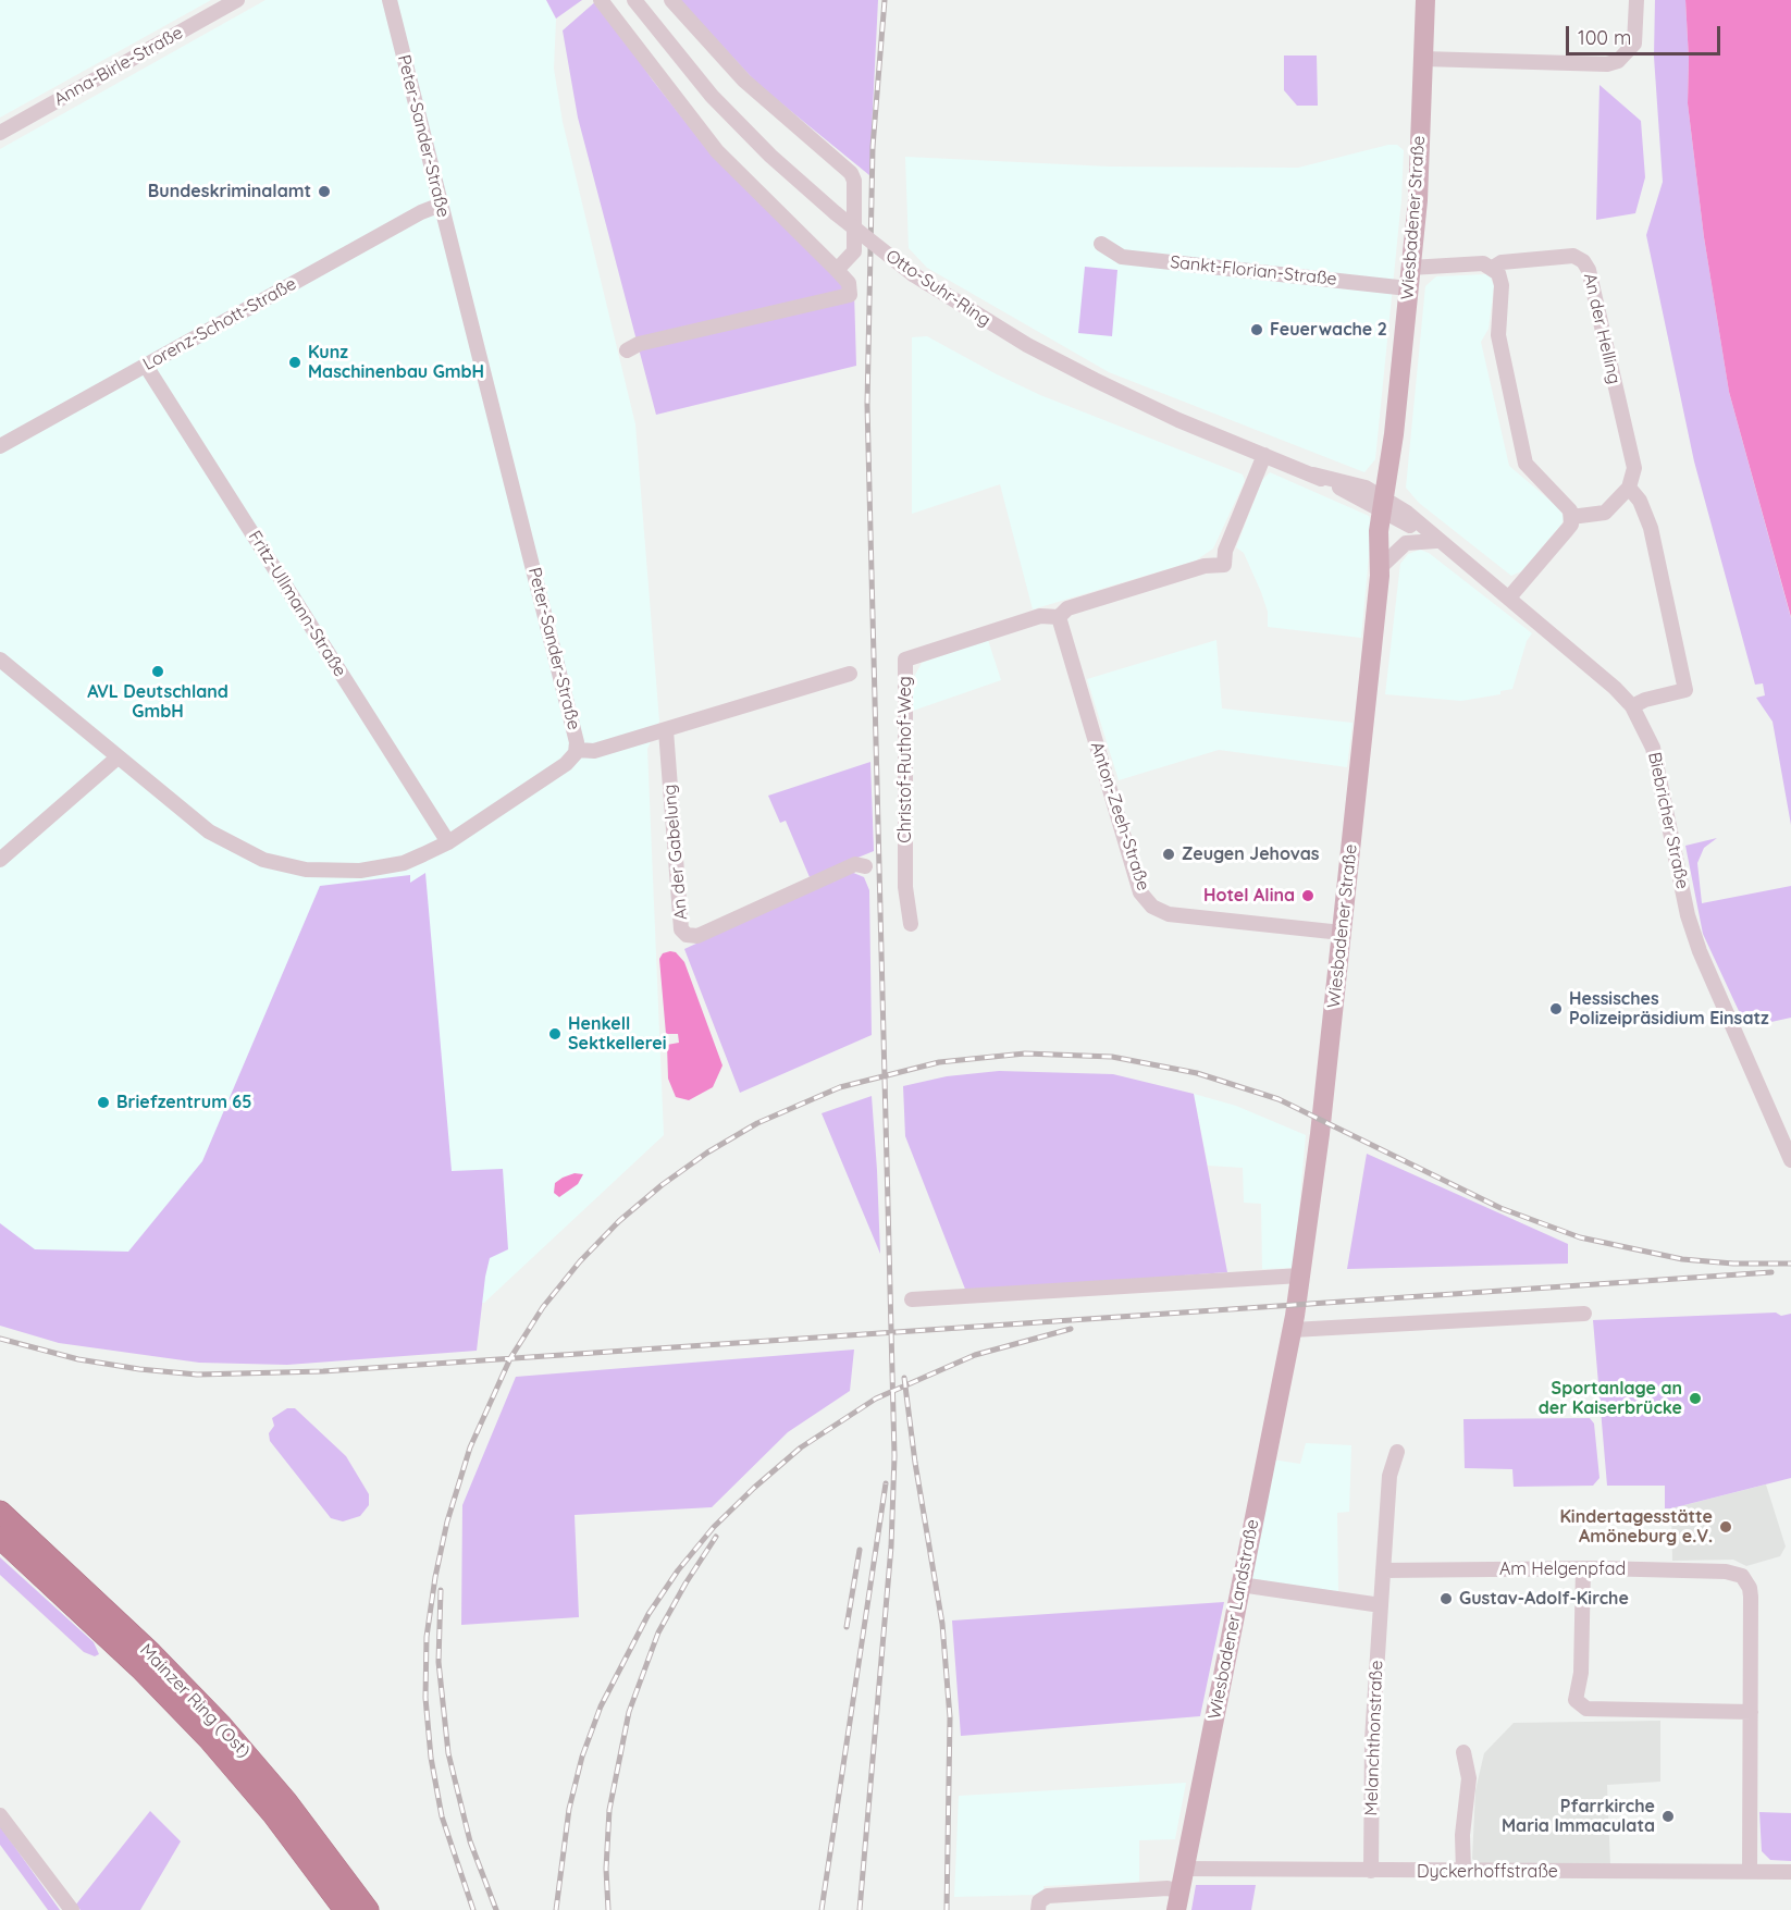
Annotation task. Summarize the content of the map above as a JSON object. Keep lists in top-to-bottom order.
{
  "streets": {
    "highway": ["Mainzer Ring (Ost)"],
    "main road": ["Wiesbadener Straße", "Wiesbadener Landstraße"],
    "street": [
      "Anna-Birle-Straße",
      "Peter-Sander-Straße",
      "Sankt-Florian-Straße",
      "Otto-Suhr-Ring",
      "Lorenz-Schott-Straße",
      "An der Helling",
      "Fritz-Ullmann-Straße",
      "Christof-Ruthof-Weg",
      "Anton-Zeeh-Straße",
      "Biebricher Straße",
      "An der Gabelung",
      "Am Helgenpfad",
      "Melanchthonstraße",
      "Dyckerhoffstraße"
    ]
  },
  "crossings": [
    ["Peter-Sander-Straße", "Lorenz-Schott-Straße"],
    ["Peter-Sander-Straße", "Fritz-Ullmann-Straße"],
    ["Wiesbadener Straße", "Sankt-Florian-Straße"],
    ["Wiesbadener Straße", "Otto-Suhr-Ring"],
    ["Wiesbadener Straße", "An der Helling"],
    ["Wiesbadener Straße", "Anton-Zeeh-Straße"],
    ["Wiesbadener Straße", "Biebricher Straße"],
    ["Wiesbadener Straße", "Wiesbadener Landstraße"],
    ["Otto-Suhr-Ring", "Christof-Ruthof-Weg"],
    ["Otto-Suhr-Ring", "Biebricher Straße"],
    ["Lorenz-Schott-Straße", "Fritz-Ullmann-Straße"],
    ["Christof-Ruthof-Weg", "Anton-Zeeh-Straße"],
    ["Am Helgenpfad", "Melanchthonstraße"],
    ["Wiesbadener Landstraße", "Dyckerhoffstraße"],
    ["Melanchthonstraße", "Dyckerhoffstraße"]
  ],
  "places": [
    "Bundeskriminalamt",
    "Feuerwache 2",
    "Kunz Maschinenbau GmbH",
    "AVL Deutschland GmbH",
    "Zeugen Jehovas",
    "Hotel Alina",
    "Hessisches Polizeipräsidium Einsatz",
    "Henkell Sektkellerei",
    "Briefzentrum 65",
    "Sportanlage an der Kaiserbrücke",
    "Kindertagesstätte Amöneburg e.V.",
    "Gustav-Adolf-Kirche",
    "Pfarrkirche Maria Immaculata"
  ],
  "scale_bar": "100 m"
}
